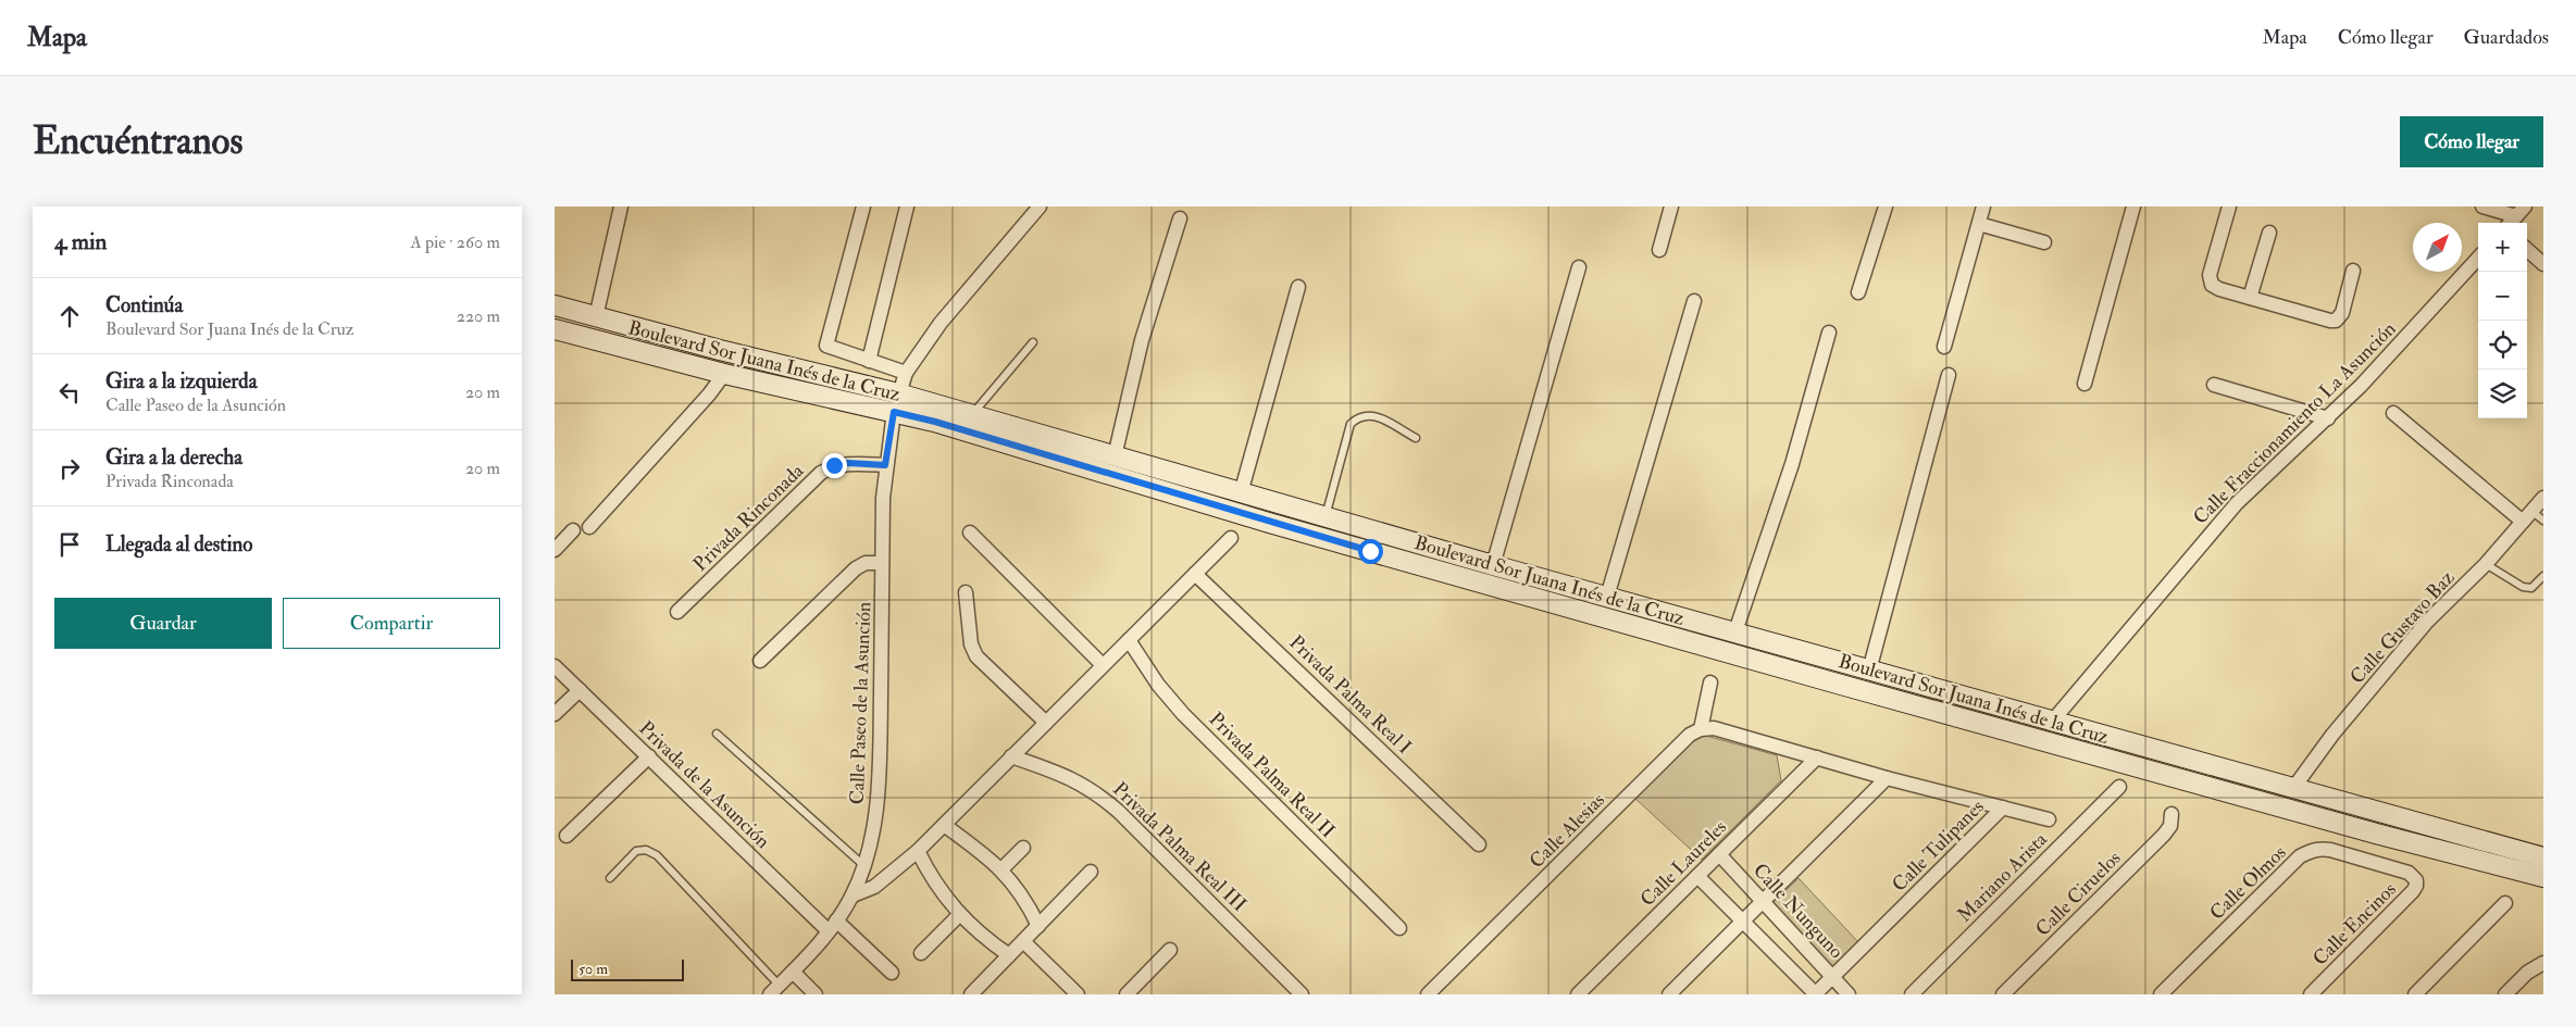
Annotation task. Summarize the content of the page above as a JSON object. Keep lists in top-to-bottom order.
{
  "streets": {
    "main road": ["Boulevard Sor Juana Inés de la Cruz"],
    "street": [
      "Calle Fraccionamiento La Asunción",
      "Privada Rinconada",
      "Calle Gustavo Baz",
      "Privada Palma Real I",
      "Calle Paseo de la Asunción",
      "Privada Palma Real II",
      "Privada de la Asunción",
      "Calle Alesias",
      "Calle Tulipanes",
      "Privada Palma Real III",
      "Calle Laureles",
      "Mariano Arista",
      "Calle Olmos",
      "Calle Ciruelos",
      "Calle Nunguno",
      "Calle Encinos"
    ]
  },
  "crossings": [
    ["Boulevard Sor Juana Inés de la Cruz", "Calle Fraccionamiento La Asunción"],
    ["Boulevard Sor Juana Inés de la Cruz", "Calle Gustavo Baz"],
    ["Boulevard Sor Juana Inés de la Cruz", "Calle Paseo de la Asunción"],
    ["Privada Rinconada", "Calle Paseo de la Asunción"],
    ["Calle Paseo de la Asunción", "Privada de la Asunción"],
    ["Calle Alesias", "Calle Tulipanes"],
    ["Calle Tulipanes", "Calle Laureles"],
    ["Calle Tulipanes", "Calle Nunguno"],
    ["Calle Laureles", "Calle Nunguno"],
    ["Calle Olmos", "Calle Encinos"]
  ],
  "scale_bar": "50 m",
  "north": "top right",
  "page": {
    "header": "Mapa",
    "nav": ["Mapa", "Cómo llegar", "Guardados"],
    "buttons": [
      "Cómo llegar",
      ["Guardar", "Compartir"]
    ],
    "title": "Encuéntranos",
    "heading": ["4 min", "A pie · 260 m"],
    "map_buttons": ["+", "−"],
    "list": [
      ["Continúa", "Boulevard Sor Juana Inés de la Cruz", "220 m"],
      ["Gira a la izquierda", "Calle Paseo de la Asunción", "20 m"],
      ["Gira a la derecha", "Privada Rinconada", "20 m"],
      "Llegada al destino"
    ],
    "scale": "50 m"
  }
}
